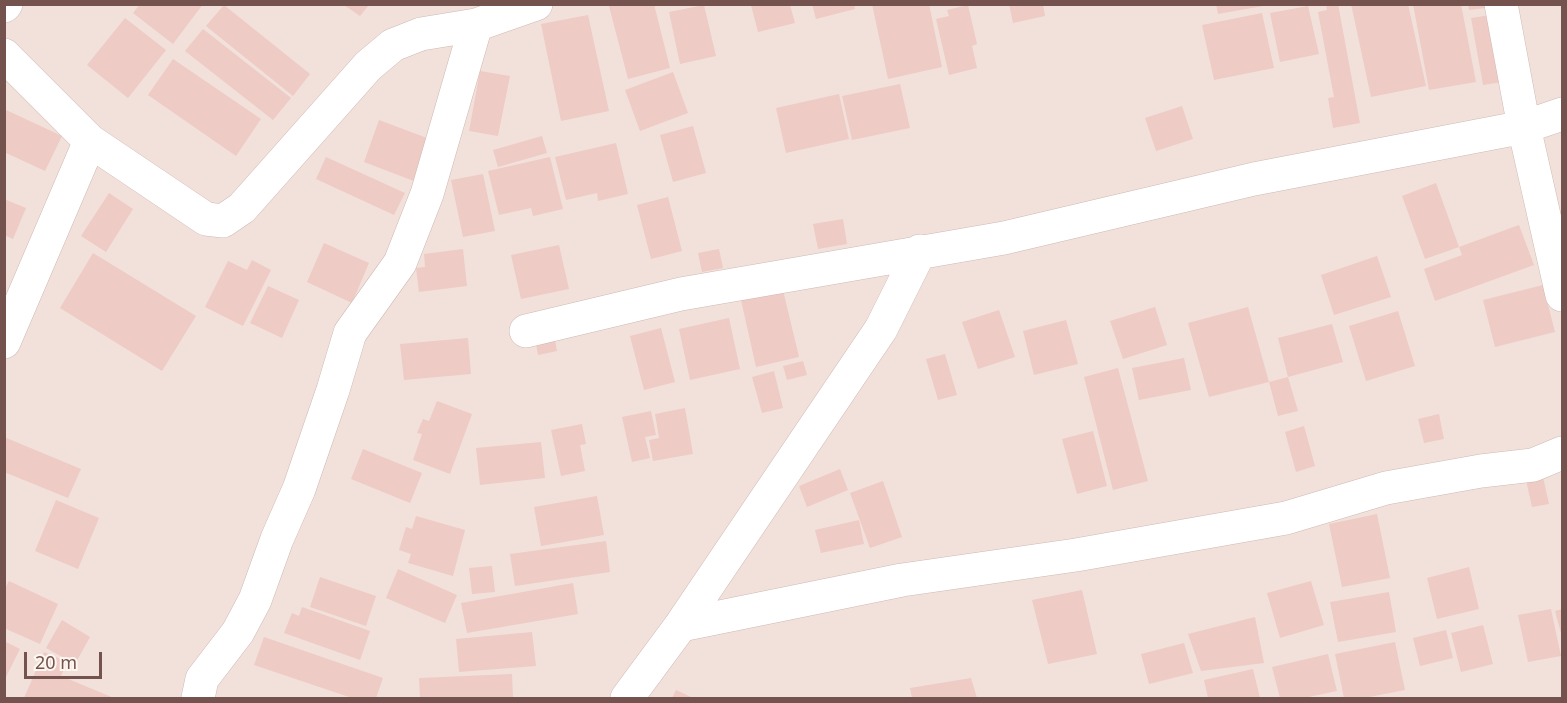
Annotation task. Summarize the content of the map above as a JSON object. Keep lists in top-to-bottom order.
{
  "scale_bar": "20 m"
}
